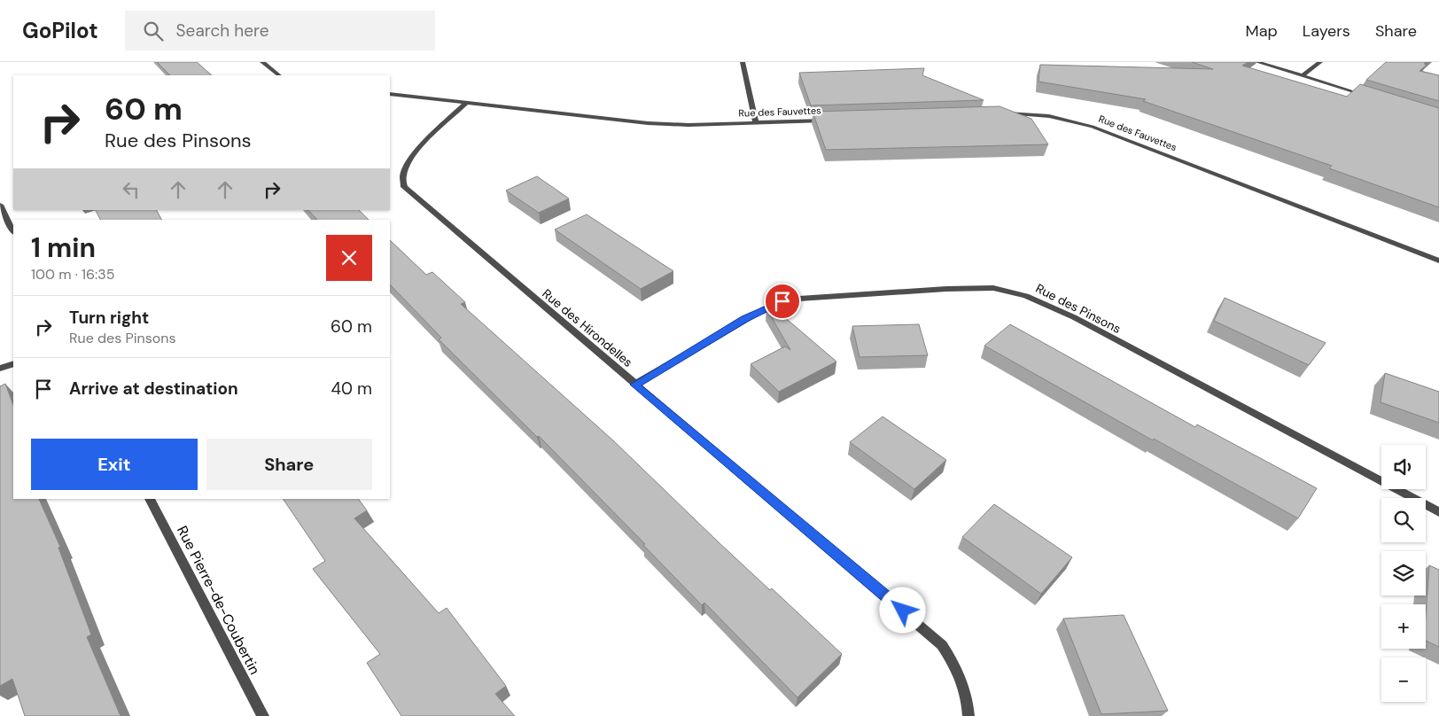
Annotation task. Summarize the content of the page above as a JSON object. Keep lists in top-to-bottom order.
{
  "streets": {
    "street": [
      "Rue des Fauvettes",
      "Rue des Pinsons",
      "Rue des Hirondelles",
      "Rue Pierre-de-Coubertin"
    ]
  },
  "crossings": [
    ["Rue des Fauvettes", "Rue des Hirondelles"],
    ["Rue des Pinsons", "Rue des Hirondelles"]
  ],
  "page": {
    "header": "GoPilot",
    "search": "Search here",
    "nav": ["Map", "Layers", "Share"],
    "turn": ["60 m", "Rue des Pinsons"],
    "heading": ["1 min", "100 m · 16:35"],
    "list": [
      {
        "name": "Turn right",
        "note": "Rue des Pinsons",
        "value": "60 m"
      },
      {
        "name": "Arrive at destination",
        "value": "40 m"
      }
    ],
    "buttons": ["Exit", "Share"],
    "map_buttons": ["+", "−"]
  }
}
